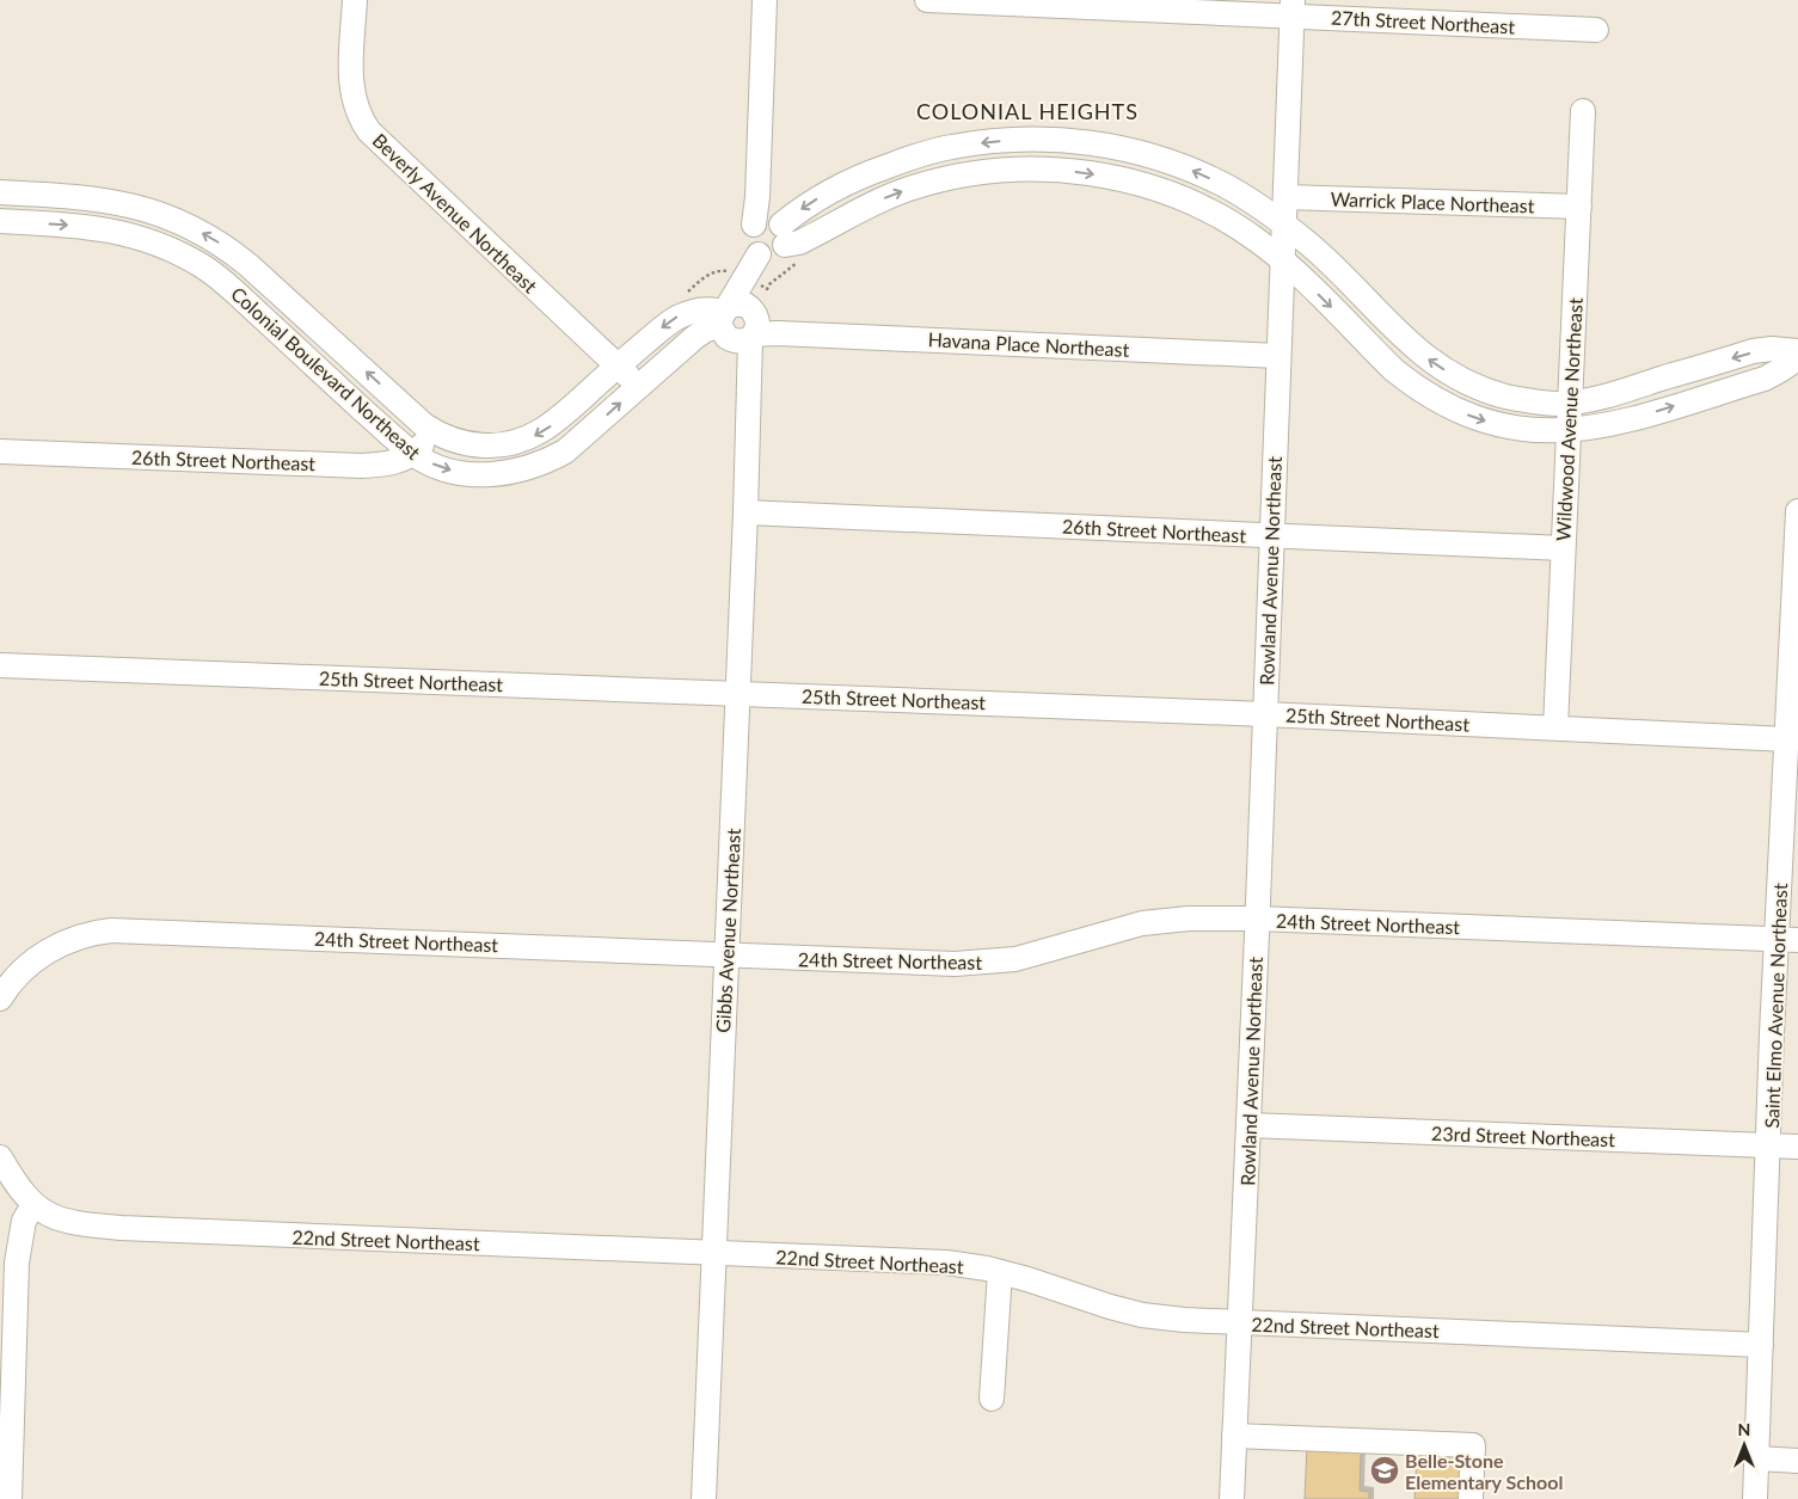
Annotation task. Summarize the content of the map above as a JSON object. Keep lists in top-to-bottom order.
{
  "streets": {
    "street": [
      "27th Street Northeast",
      "Warrick Place Northeast",
      "Beverly Avenue Northeast",
      "Havana Place Northeast",
      "Colonial Boulevard Northeast",
      "Wildwood Avenue Northeast",
      "26th Street Northeast",
      "Rowland Avenue Northeast",
      "25th Street Northeast",
      "24th Street Northeast",
      "Gibbs Avenue Northeast",
      "Saint Elmo Avenue Northeast",
      "23rd Street Northeast",
      "22nd Street Northeast"
    ]
  },
  "crossings": [
    ["27th Street Northeast", "Rowland Avenue Northeast"],
    ["Warrick Place Northeast", "Wildwood Avenue Northeast"],
    ["Warrick Place Northeast", "Rowland Avenue Northeast"],
    ["Beverly Avenue Northeast", "Colonial Boulevard Northeast"],
    ["Havana Place Northeast", "Rowland Avenue Northeast"],
    ["Havana Place Northeast", "Gibbs Avenue Northeast"],
    ["Colonial Boulevard Northeast", "26th Street Northeast"],
    ["Wildwood Avenue Northeast", "26th Street Northeast"],
    ["Wildwood Avenue Northeast", "25th Street Northeast"],
    ["26th Street Northeast", "Rowland Avenue Northeast"],
    ["26th Street Northeast", "Gibbs Avenue Northeast"],
    ["Rowland Avenue Northeast", "25th Street Northeast"],
    ["Rowland Avenue Northeast", "24th Street Northeast"],
    ["Rowland Avenue Northeast", "23rd Street Northeast"],
    ["Rowland Avenue Northeast", "22nd Street Northeast"],
    ["25th Street Northeast", "Gibbs Avenue Northeast"],
    ["25th Street Northeast", "Saint Elmo Avenue Northeast"],
    ["24th Street Northeast", "Gibbs Avenue Northeast"],
    ["24th Street Northeast", "Saint Elmo Avenue Northeast"],
    ["Gibbs Avenue Northeast", "22nd Street Northeast"],
    ["Saint Elmo Avenue Northeast", "23rd Street Northeast"],
    ["Saint Elmo Avenue Northeast", "22nd Street Northeast"]
  ],
  "districts": ["COLONIAL HEIGHTS"],
  "places": {
    "school or university": ["Belle-Stone Elementary School"]
  },
  "north": "top"
}
